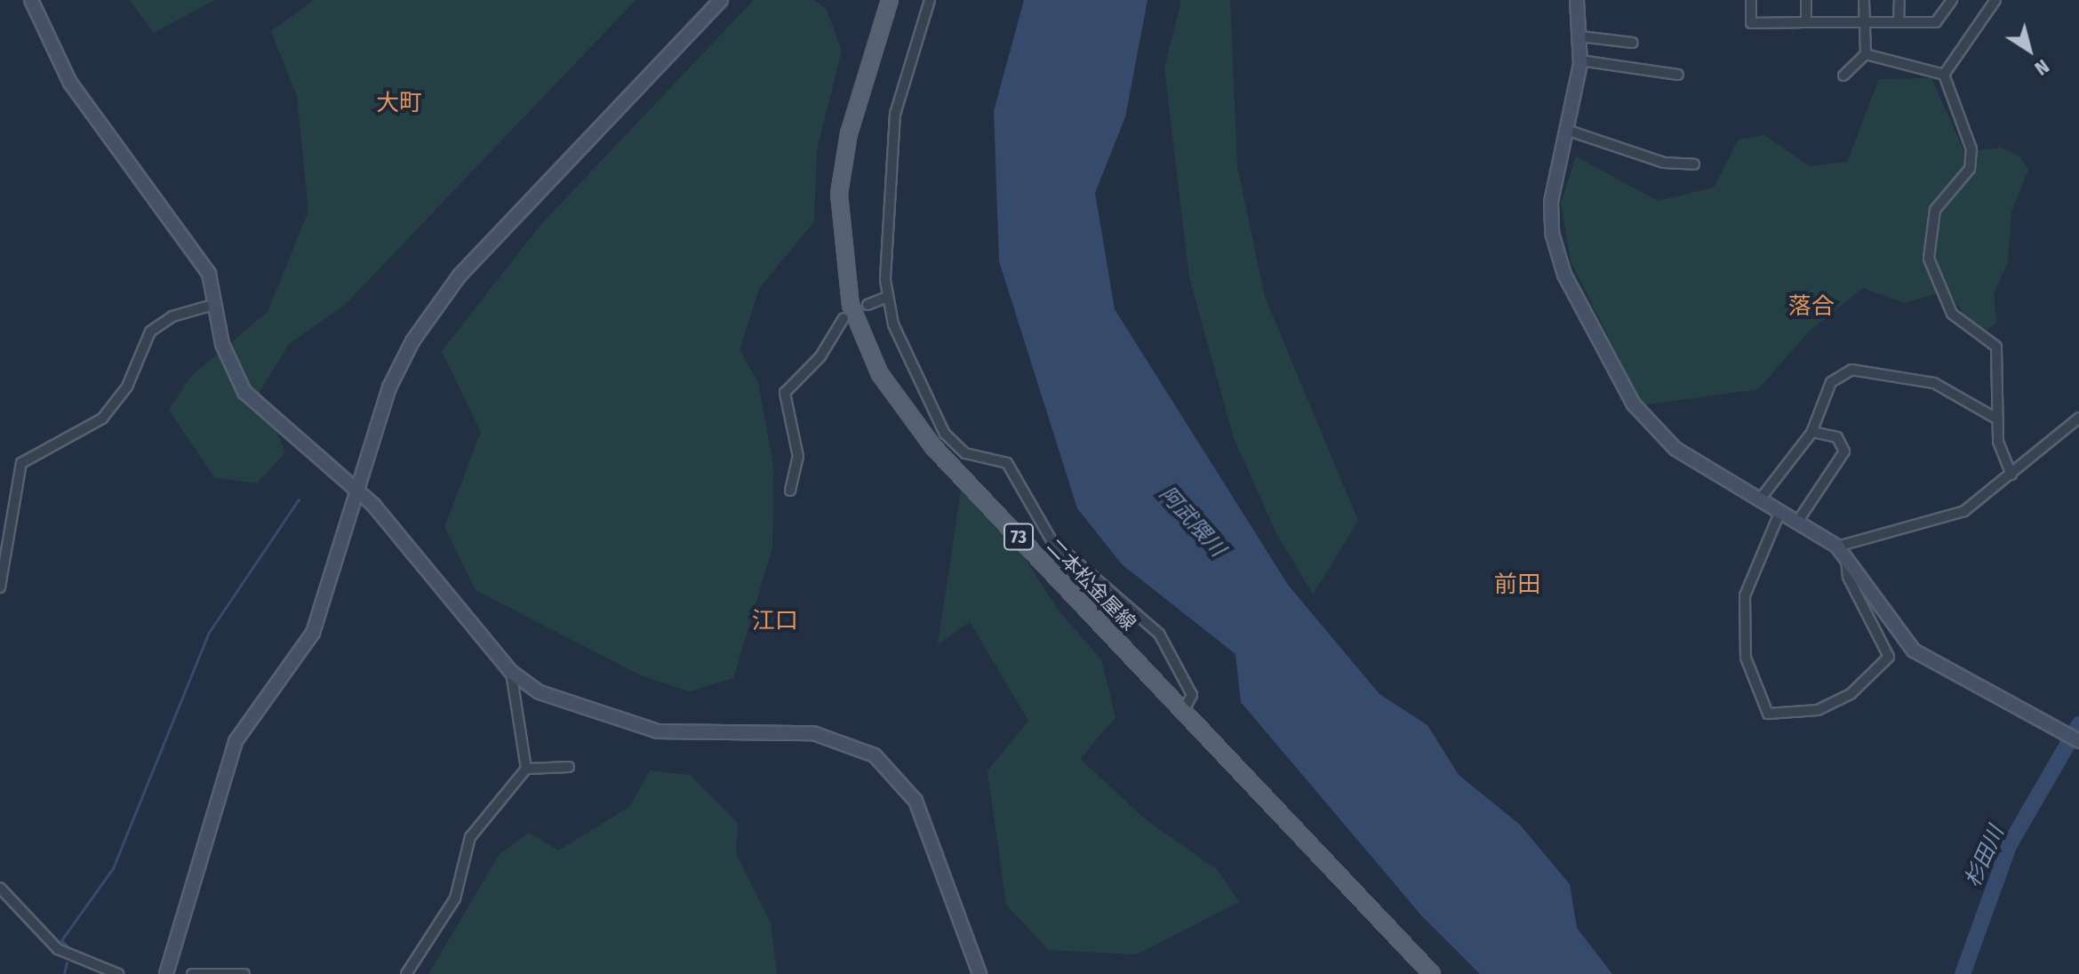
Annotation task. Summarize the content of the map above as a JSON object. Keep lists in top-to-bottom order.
{
  "streets": {
    "main road": ["73", "二本松金屋線"]
  },
  "districts": [
    "大町",
    "落合",
    "前田",
    "江口"
  ],
  "water": ["阿武隈川", "杉田川"],
  "north": "bottom right"
}
